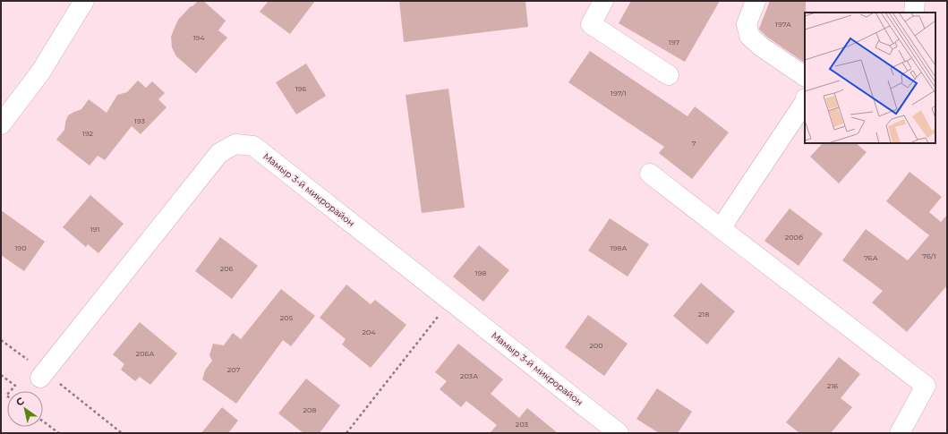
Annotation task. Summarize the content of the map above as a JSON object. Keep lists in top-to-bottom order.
{
  "streets": {
    "street": ["Мамыр 3-й микрорайон"]
  },
  "house_numbers": [
    "197А",
    "194",
    "197",
    "196",
    "197/1",
    "193",
    "192",
    "7",
    "191",
    "200б",
    "190",
    "198А",
    "76/1",
    "76А",
    "206",
    "198",
    "218",
    "205",
    "204",
    "200",
    "206А",
    "207",
    "203А",
    "216",
    "208",
    "203"
  ],
  "north": "top left"
}
